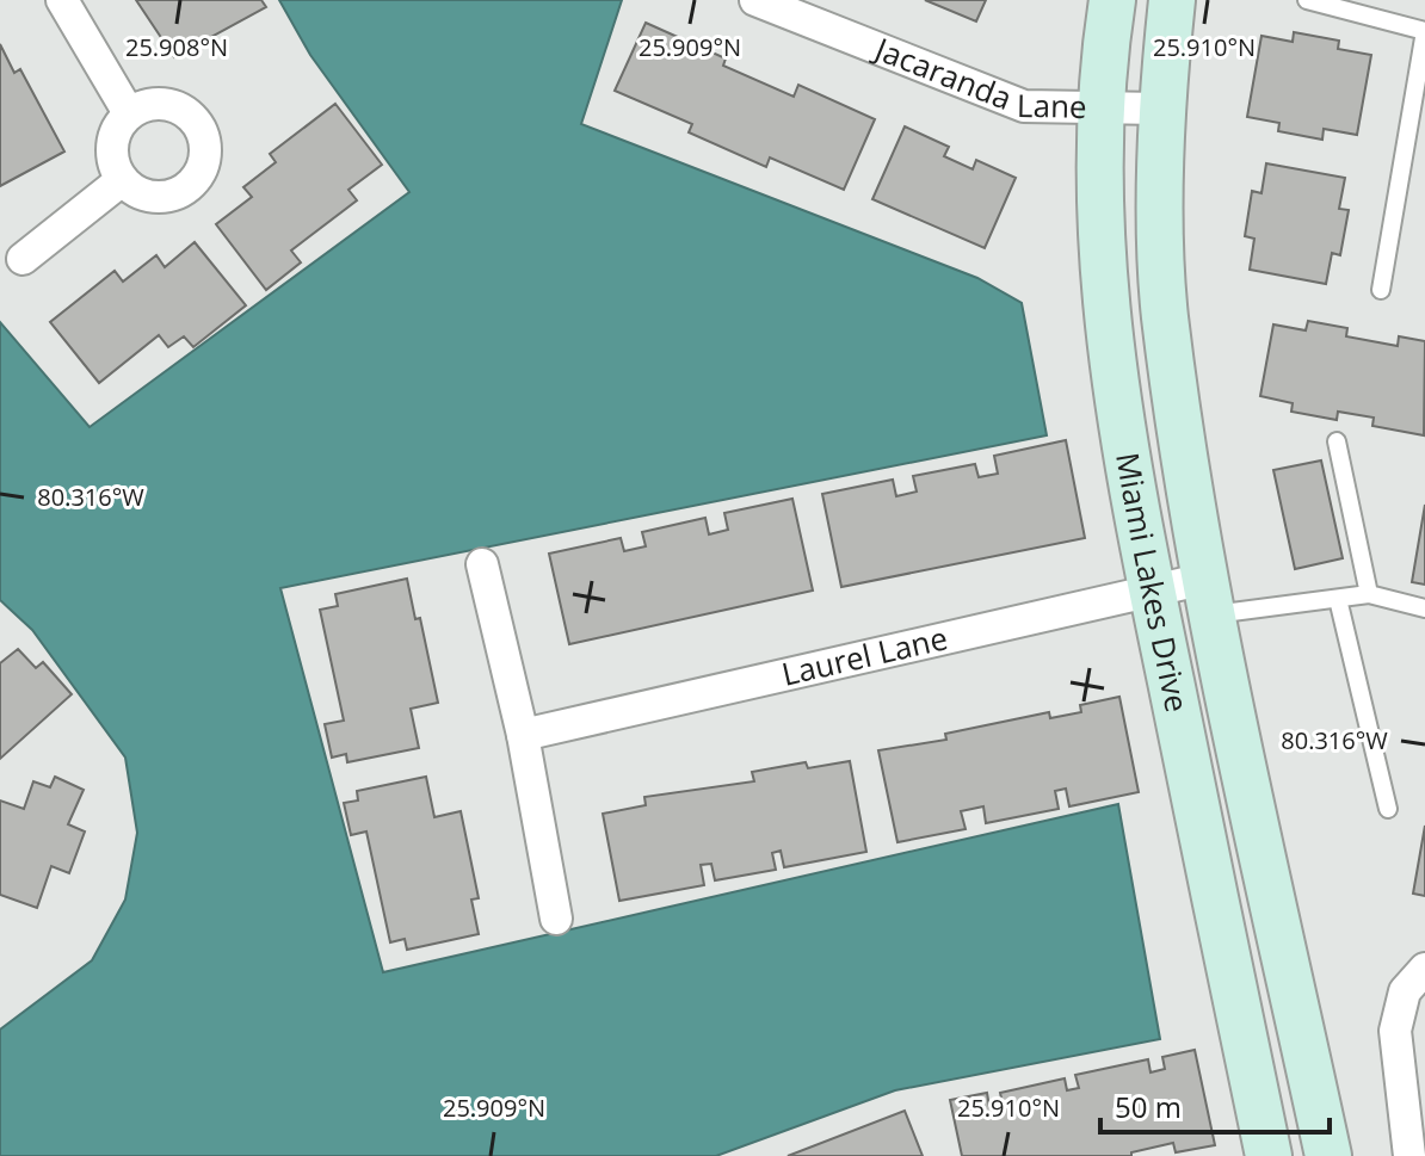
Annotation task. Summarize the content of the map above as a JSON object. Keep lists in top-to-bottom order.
{
  "streets": {
    "main road": ["Miami Lakes Drive"],
    "street": ["Jacaranda Lane", "Laurel Lane"]
  },
  "crossings": [
    ["Jacaranda Lane", "Miami Lakes Drive"],
    ["Miami Lakes Drive", "Laurel Lane"]
  ],
  "scale_bar": "50 m",
  "coordinates": [
    "25.908°N",
    "25.909°N",
    "25.910°N",
    "80.316°W"
  ]
}
